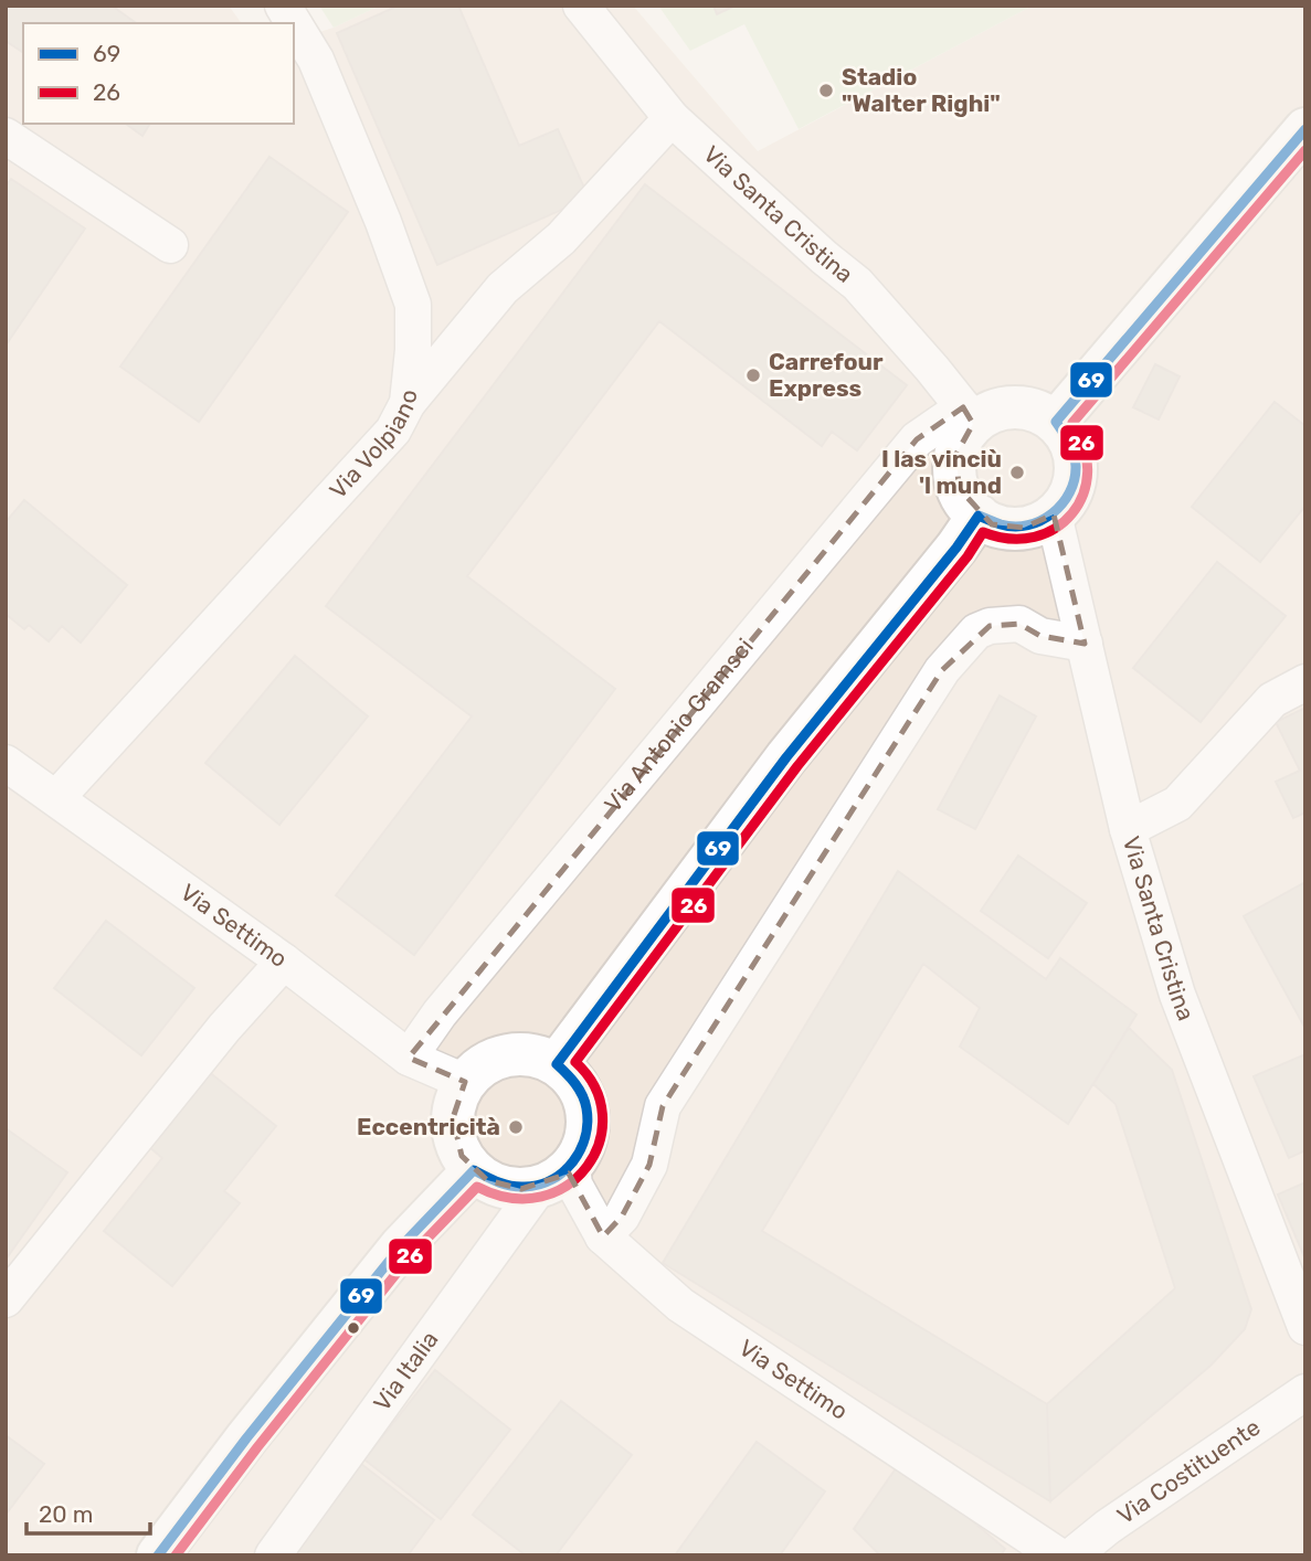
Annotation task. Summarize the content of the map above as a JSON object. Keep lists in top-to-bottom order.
{
  "streets": {
    "street": [
      "Via Santa Cristina",
      "Via Volpiano",
      "Via Antonio Gramsci",
      "Via Settimo",
      "Via Italia",
      "Via Costituente"
    ]
  },
  "crossings": [
    ["Via Santa Cristina", "Via Antonio Gramsci"],
    ["Via Volpiano", "Via Settimo"],
    ["Via Antonio Gramsci", "Via Settimo"],
    ["Via Settimo", "Via Italia"]
  ],
  "places": [
    "Stadio \"Walter Righi\"",
    "Carrefour Express",
    "I las vinciù 'l mund",
    "Eccentricità"
  ],
  "lines": ["transit line 69", "transit line 26"],
  "legend": ["69", "26"],
  "scale_bar": "20 m"
}
